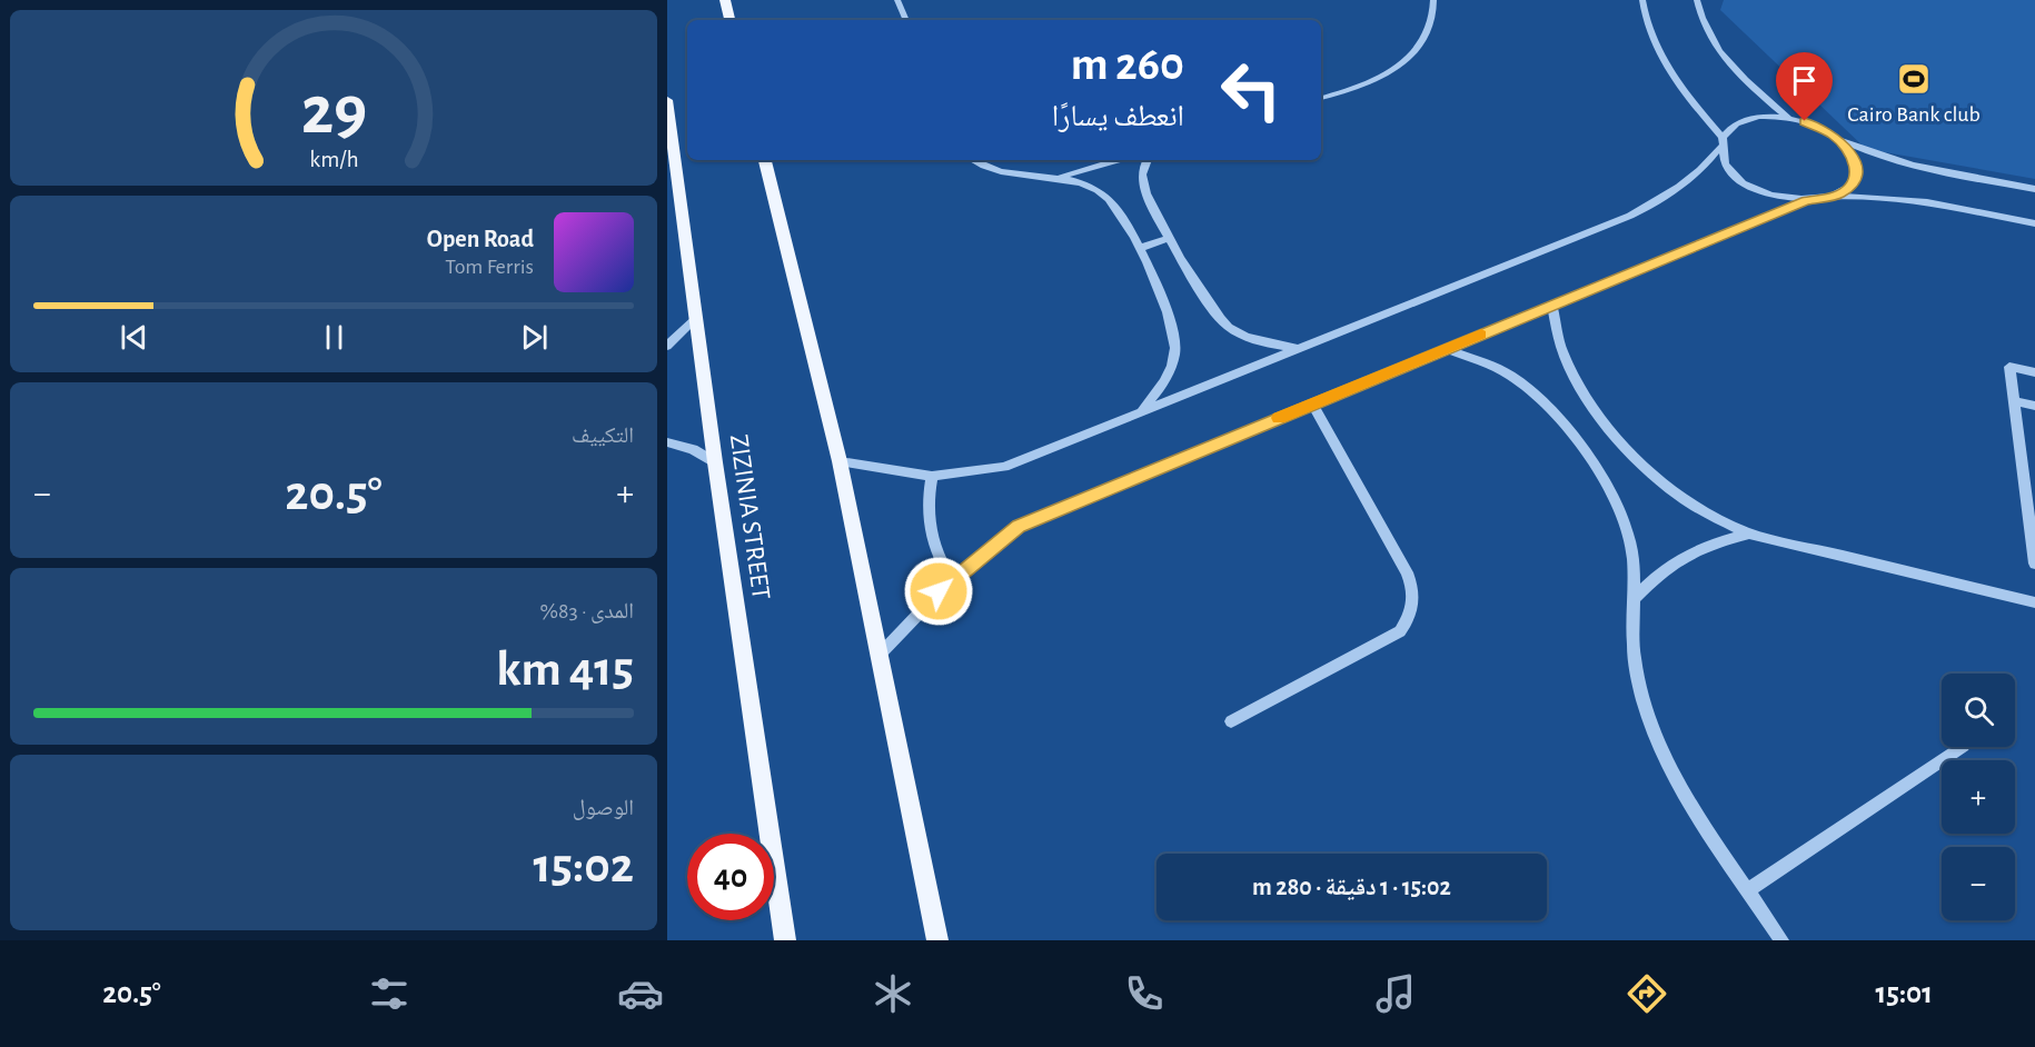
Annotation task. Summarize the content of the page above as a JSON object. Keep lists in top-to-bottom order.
{
  "streets": {
    "main road": ["ZIZINIA STREET"]
  },
  "places": {
    "sports": ["Cairo Bank club"]
  },
  "page": {
    "turn": ["260 m", "انعطف يسارًا"],
    "song": ["Open Road", "Tom Ferris"],
    "tile": [
      "التكييف",
      ["المدى · 83%", "415 km"],
      ["الوصول", "15:02"]
    ],
    "heat": ["−", "20.5°", "+"],
    "map_buttons": ["+", "−"],
    "limit": "40",
    "trip": "15:02 · 1 دقيقة · 280 m",
    "tabs": ["15:01", "20.5°"],
    "gauge": ["29", "km/h"]
  }
}
